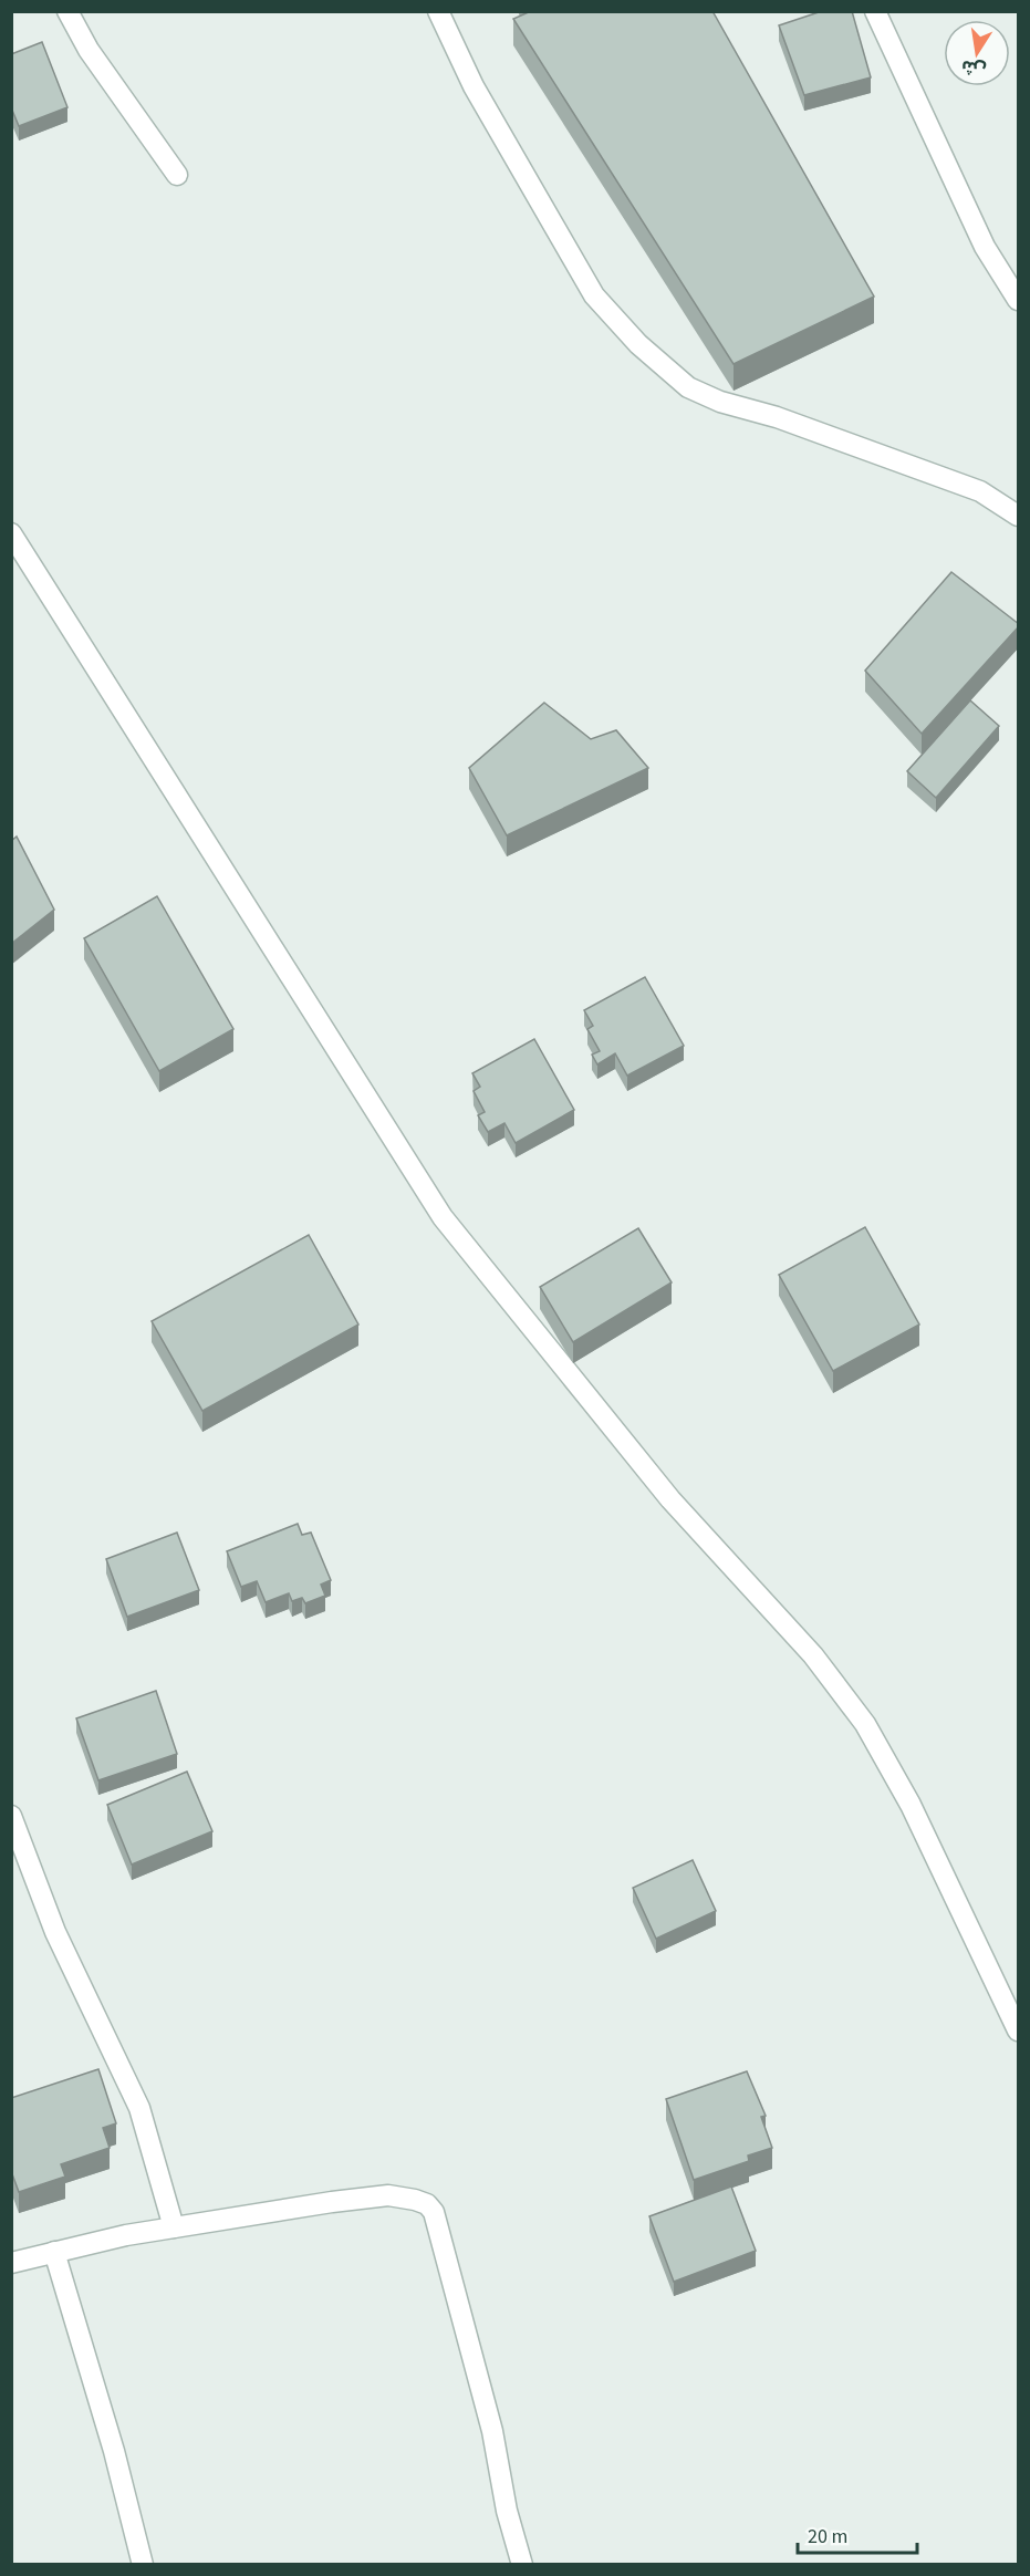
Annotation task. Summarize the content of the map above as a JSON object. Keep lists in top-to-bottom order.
{
  "scale_bar": "20 m",
  "north": "bottom"
}
